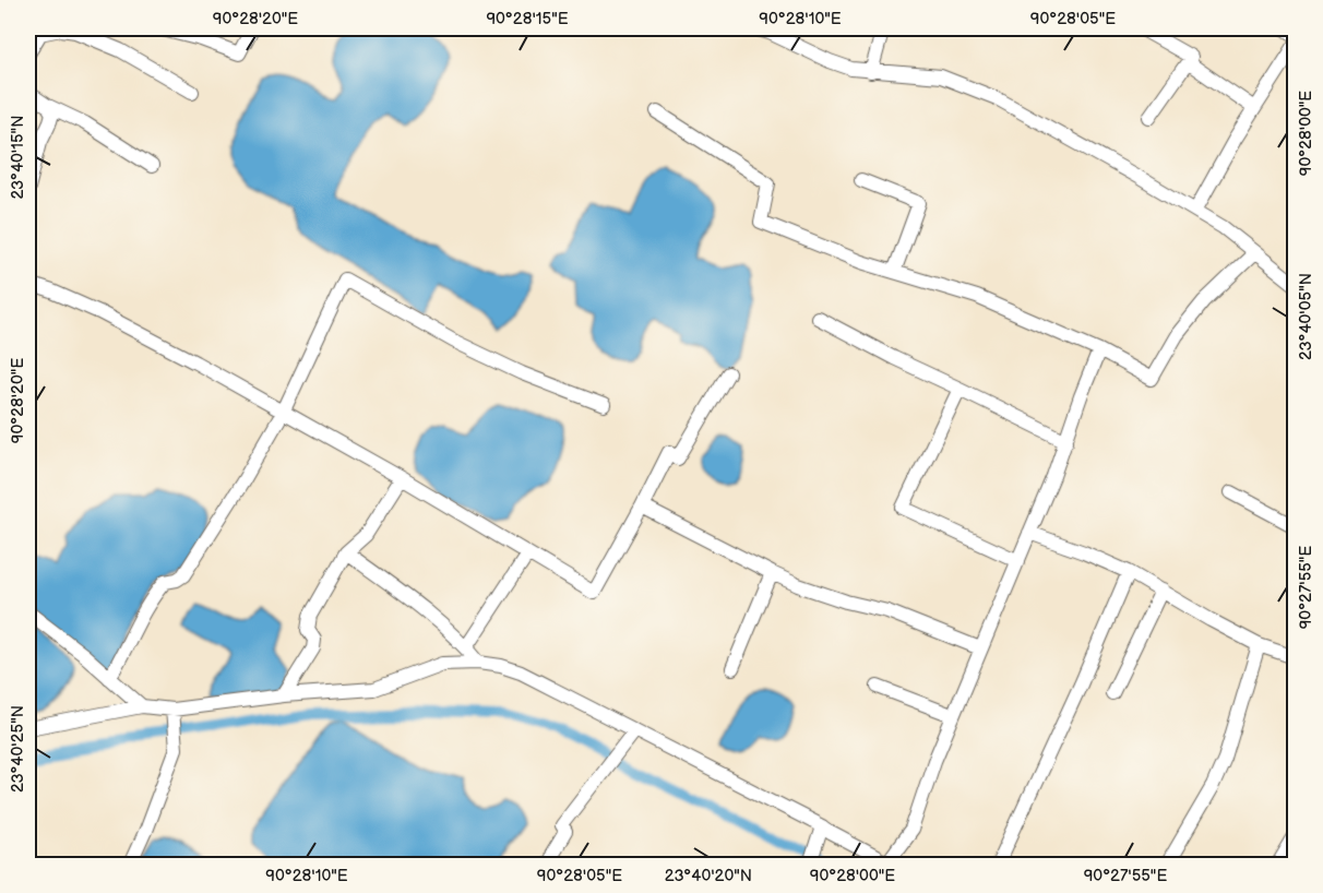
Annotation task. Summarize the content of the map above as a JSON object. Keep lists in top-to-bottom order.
{
  "coordinates": [
    "90°28'20\"E",
    "90°28'15\"E",
    "90°28'10\"E",
    "90°28'05\"E",
    "90°28'00\"E",
    "23°40'15\"N",
    "23°40'05\"N",
    "90°27'55\"E",
    "23°40'25\"N",
    "23°40'20\"N"
  ]
}
